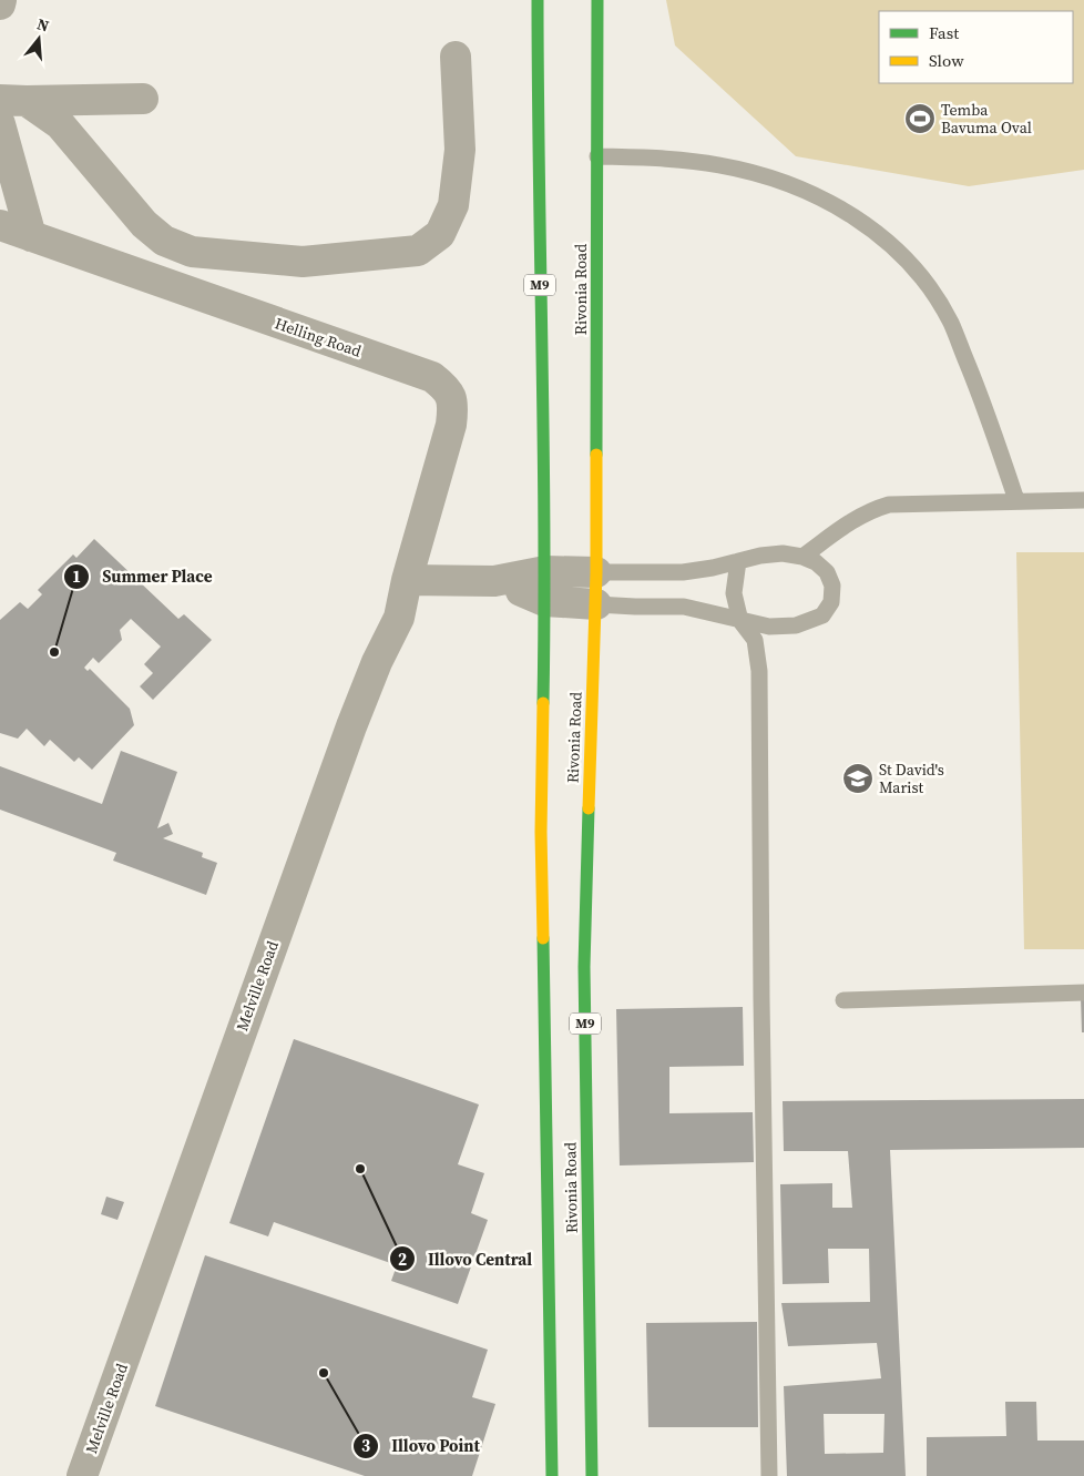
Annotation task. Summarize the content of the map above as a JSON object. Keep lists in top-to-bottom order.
{
  "streets": {
    "main road": ["M9", "Rivonia Road"],
    "street": ["Helling Road", "Melville Road"]
  },
  "crossings": [
    ["Helling Road", "Melville Road"]
  ],
  "places": {
    "sports": ["Temba Bavuma Oval"],
    "other": ["Summer Place", "Illovo Central", "Illovo Point"],
    "school or university": ["St David's Marist"]
  },
  "legend": ["Fast", "Slow"],
  "north": "top"
}
